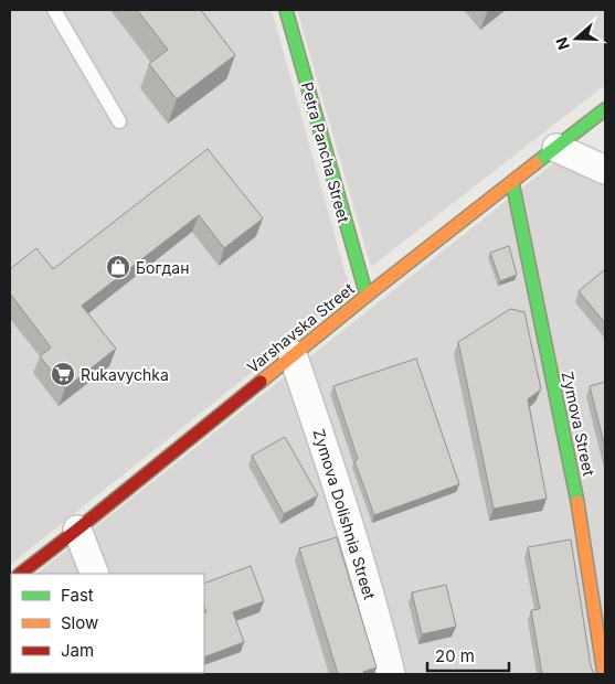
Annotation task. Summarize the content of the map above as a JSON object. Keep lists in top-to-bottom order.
{
  "streets": {
    "street": [
      "Petra Pancha Street",
      "Varshavska Street",
      "Zymova Street",
      "Zymova Dolishnia Street"
    ]
  },
  "crossings": [
    ["Petra Pancha Street", "Varshavska Street"],
    ["Varshavska Street", "Zymova Street"],
    ["Varshavska Street", "Zymova Dolishnia Street"]
  ],
  "places": {
    "shop": ["Богдан"],
    "supermarket": ["Rukavychka"]
  },
  "legend": ["Fast", "Slow", "Jam"],
  "scale_bar": "20 m",
  "north": "left"
}
